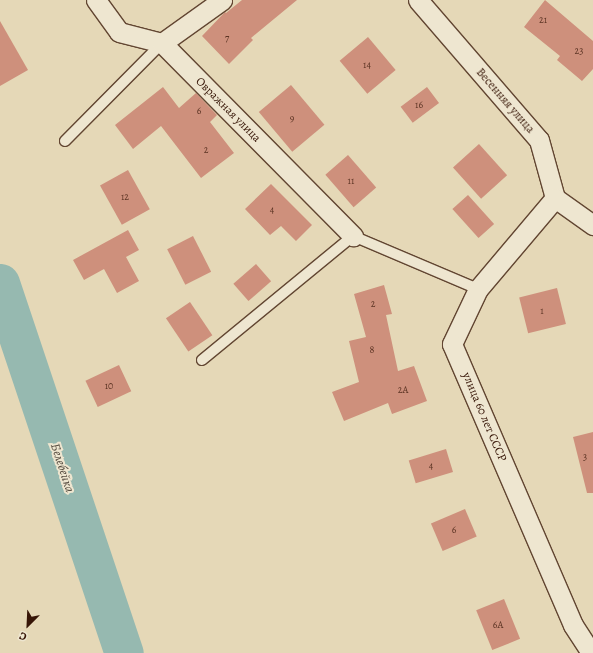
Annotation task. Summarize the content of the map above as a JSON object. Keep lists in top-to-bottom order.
{
  "streets": {
    "street": ["Весенняя улица", "Овражная улица", "улица 60 лет СССР"]
  },
  "crossings": [
    ["Весенняя улица", "улица 60 лет СССР"]
  ],
  "water": ["Белебейка"],
  "house_numbers": [
    "21",
    "7",
    "23",
    "14",
    "16",
    "6",
    "9",
    "2",
    "11",
    "12",
    "4",
    "2",
    "1",
    "8",
    "10",
    "2А",
    "3",
    "4",
    "6",
    "6А"
  ],
  "north": "bottom left"
}
